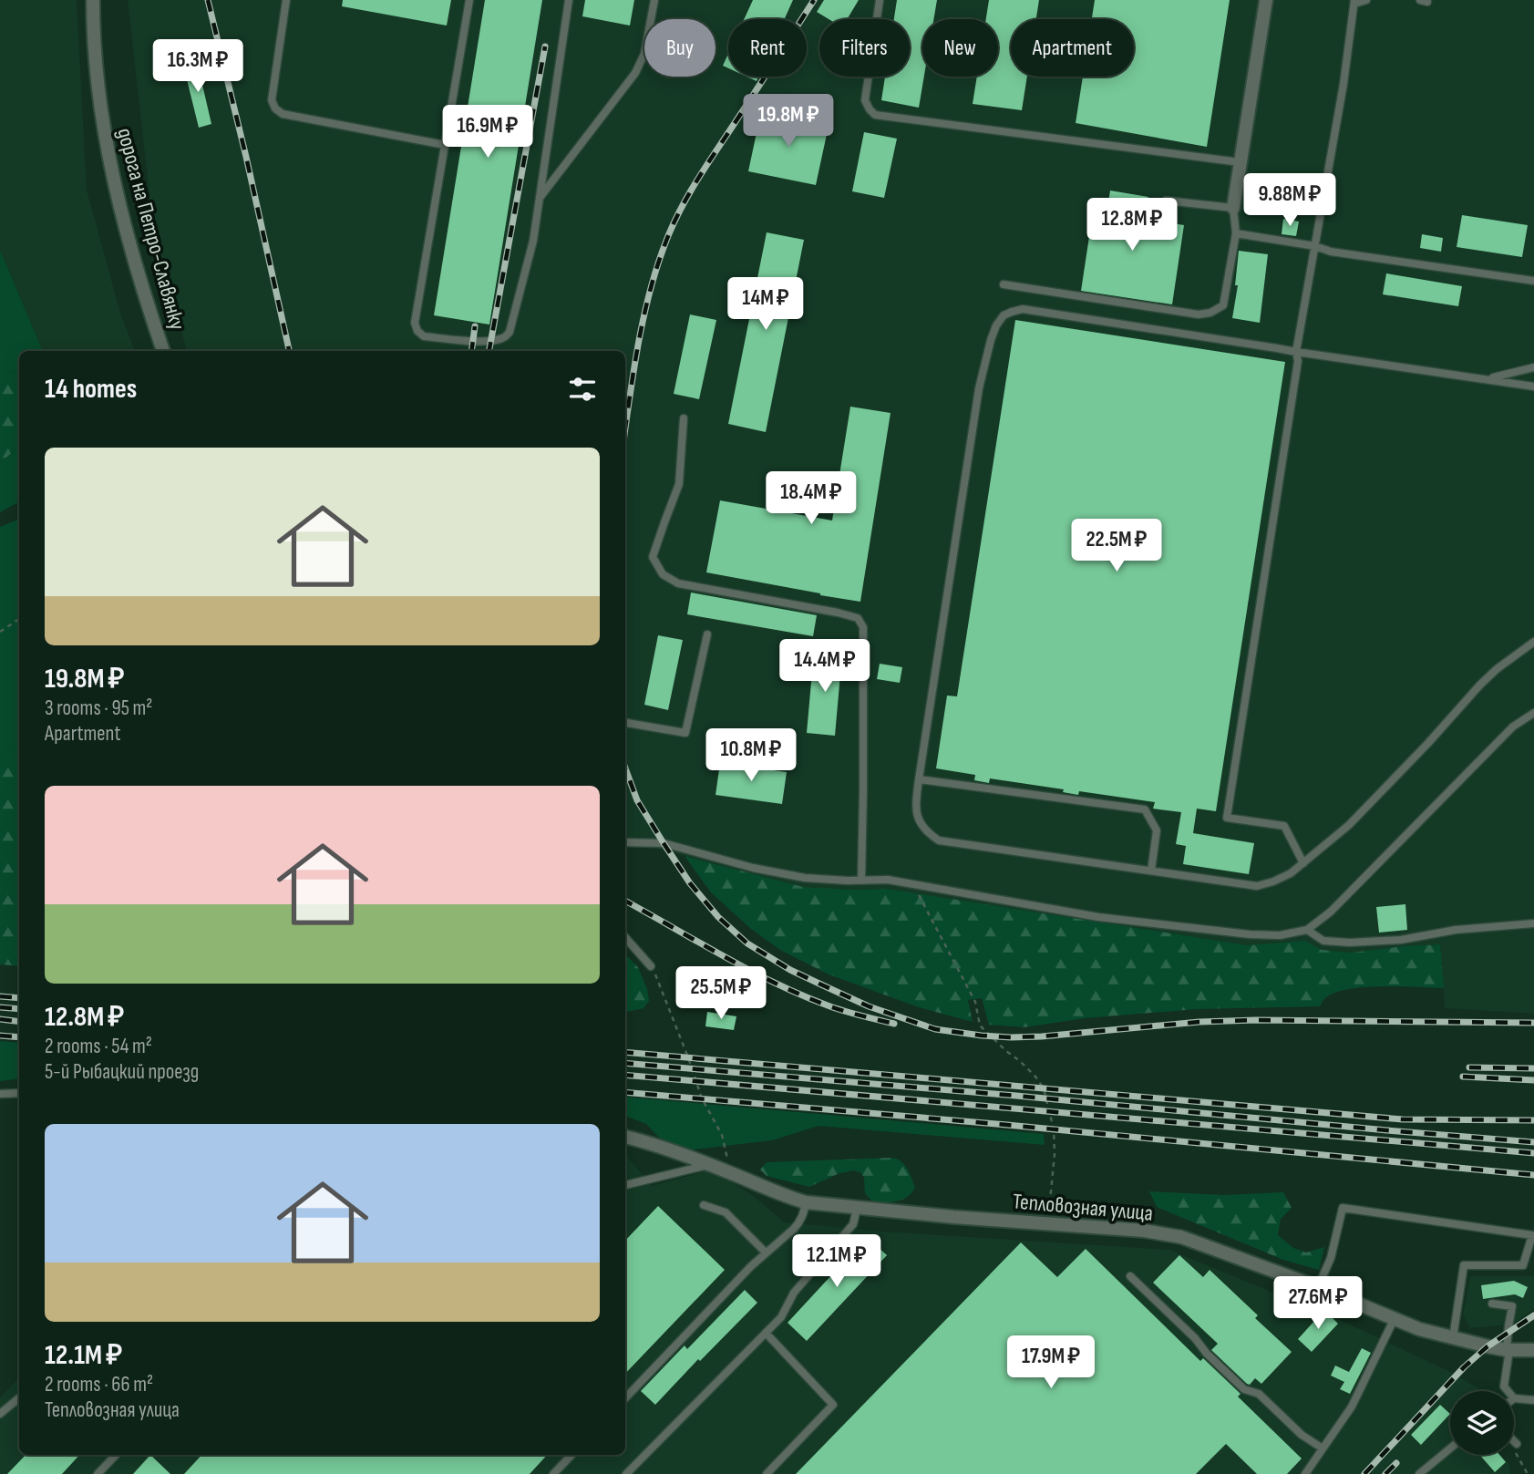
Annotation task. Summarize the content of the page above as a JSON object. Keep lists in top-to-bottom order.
{
  "streets": {
    "street": ["дорога на Петро-Славянку", "Тепловозная улица"]
  },
  "page": {
    "chip": [
      "Buy",
      "Rent",
      "Filters",
      "New",
      "Apartment"
    ],
    "price": [
      "16.3M ₽",
      "19.8M ₽",
      "16.9M ₽",
      "9.88M ₽",
      "12.8M ₽",
      "14M ₽",
      "18.4M ₽",
      "22.5M ₽",
      "14.4M ₽",
      "10.8M ₽",
      "25.5M ₽",
      "12.1M ₽",
      "27.6M ₽",
      "17.9M ₽"
    ],
    "heading": "14 homes",
    "list": [
      {
        "name": "19.8M ₽",
        "note": "3 rooms · 95 m² · Apartment"
      },
      {
        "name": "12.8M ₽",
        "note": "2 rooms · 54 m² · 5-й Рыбацкий проезд"
      },
      {
        "name": "12.1M ₽",
        "note": "2 rooms · 66 m² · Тепловозная улица"
      }
    ]
  }
}
